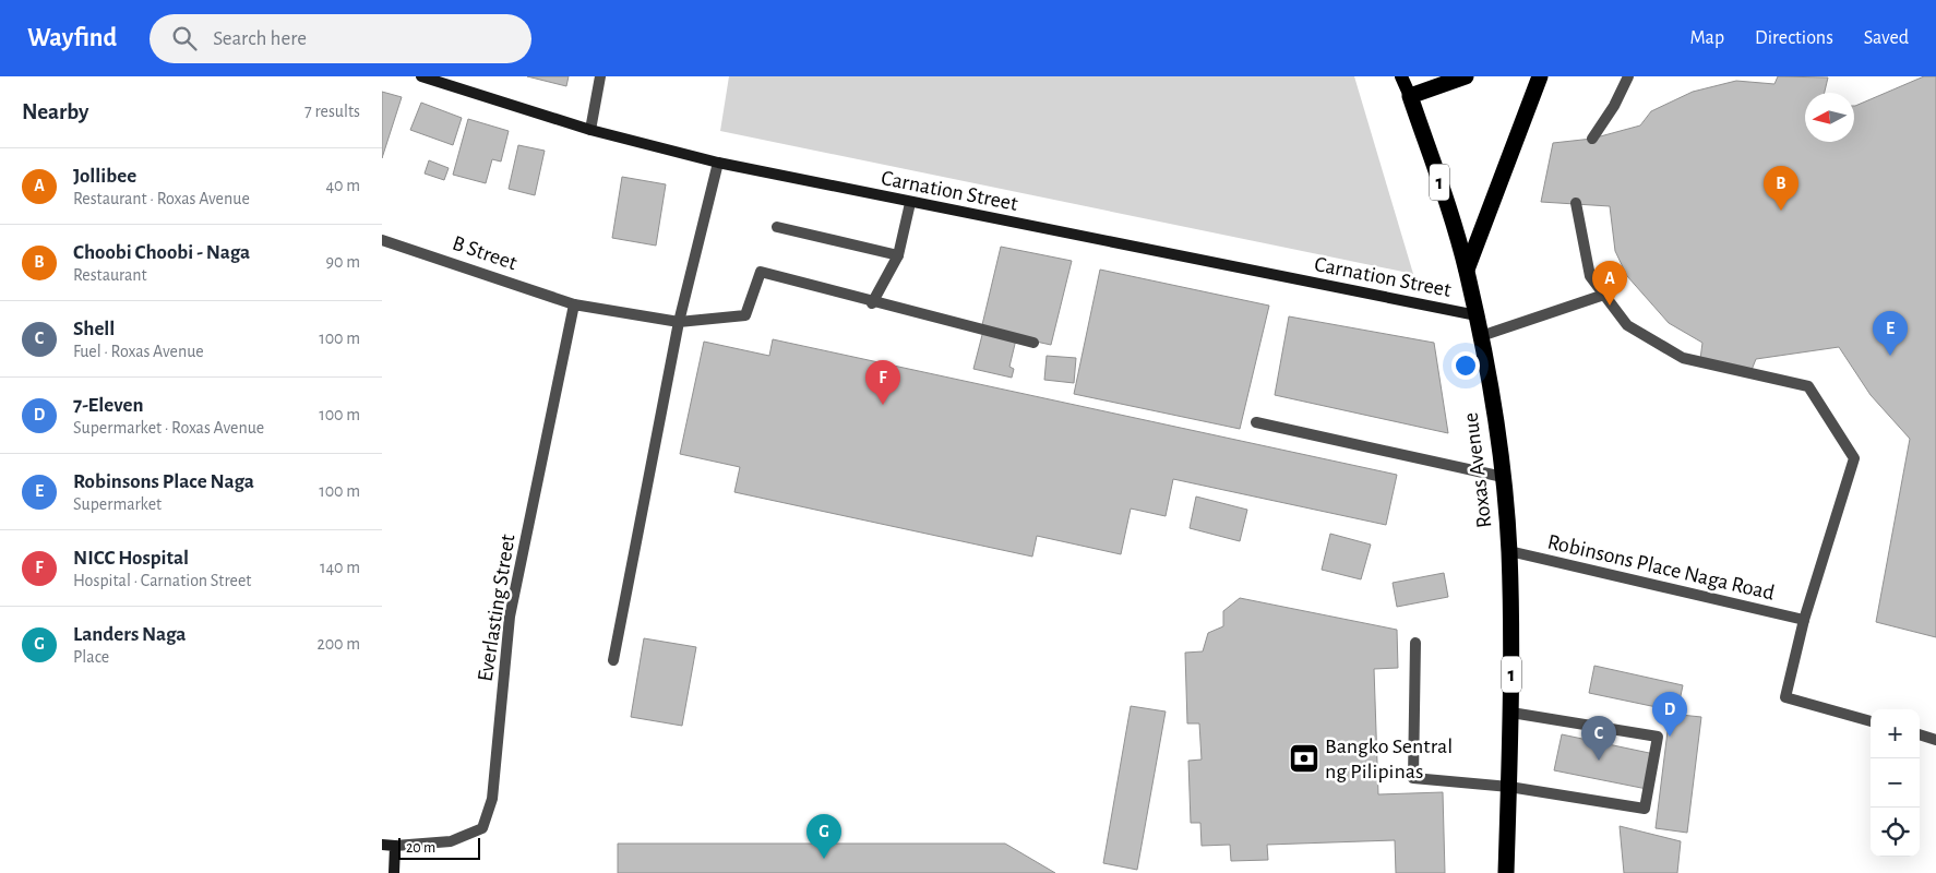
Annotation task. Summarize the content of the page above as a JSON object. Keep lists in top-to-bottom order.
{
  "streets": {
    "highway": ["1", "Roxas Avenue"],
    "street": [
      "Carnation Street",
      "B Street",
      "Robinsons Place Naga Road",
      "Everlasting Street"
    ]
  },
  "crossings": [
    ["Carnation Street", "Roxas Avenue"],
    ["B Street", "Everlasting Street"],
    ["Roxas Avenue", "Robinsons Place Naga Road"]
  ],
  "places": {
    "bank": ["Bangko Sentral ng Pilipinas"]
  },
  "scale_bar": "20 m",
  "north": "left",
  "page": {
    "header": "Wayfind",
    "search": "Search here",
    "nav": ["Map", "Directions", "Saved"],
    "heading": ["Nearby", "7 results"],
    "list": [
      {
        "mark": "A",
        "name": "Jollibee",
        "note": "Restaurant · Roxas Avenue",
        "value": "40 m"
      },
      {
        "mark": "B",
        "name": "Choobi Choobi - Naga",
        "note": "Restaurant",
        "value": "90 m"
      },
      {
        "mark": "C",
        "name": "Shell",
        "note": "Fuel · Roxas Avenue",
        "value": "100 m"
      },
      {
        "mark": "D",
        "name": "7-Eleven",
        "note": "Supermarket · Roxas Avenue",
        "value": "100 m"
      },
      {
        "mark": "E",
        "name": "Robinsons Place Naga",
        "note": "Supermarket",
        "value": "100 m"
      },
      {
        "mark": "F",
        "name": "NICC Hospital",
        "note": "Hospital · Carnation Street",
        "value": "140 m"
      },
      {
        "mark": "G",
        "name": "Landers Naga",
        "note": "Place",
        "value": "200 m"
      }
    ],
    "pins": [
      "B",
      "A",
      "E",
      "F",
      "D",
      "C",
      "G"
    ],
    "map_buttons": ["+", "−"],
    "scale": "20 m"
  }
}
